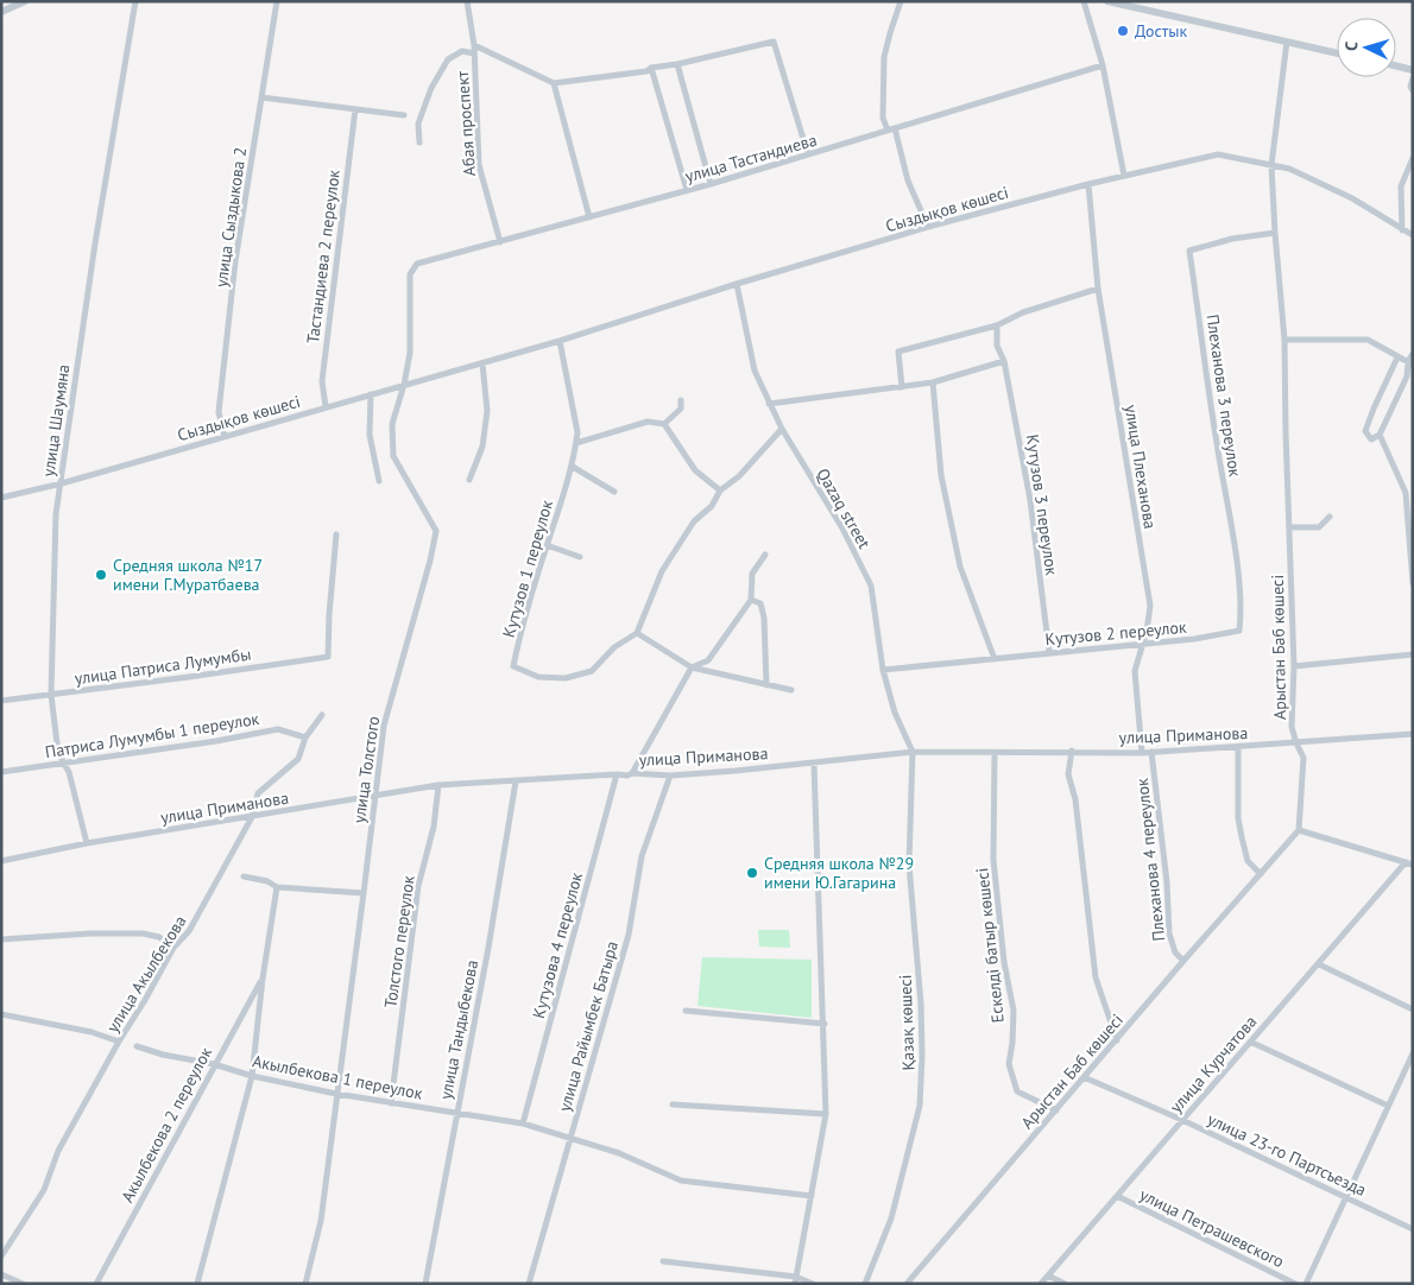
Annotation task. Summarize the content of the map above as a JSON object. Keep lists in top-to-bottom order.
{
  "streets": {
    "street": [
      "Абая проспект",
      "улица Тастандиева",
      "Сыздықов көшесі",
      "улица Сыздыкова 2",
      "Тастандиева 2 переулок",
      "Плеханова 3 переулок",
      "улица Шаумяна",
      "улица Плеханова",
      "Кутузов 3 переулок",
      "Qazaq street",
      "Кутузов 1 переулок",
      "Кутузов 2 переулок",
      "Арыстан Баб көшесі",
      "улица Патриса Лумумбы",
      "Патриса Лумумбы 1 переулок",
      "улица Приманова",
      "улица Толстого",
      "Плеханова 4 переулок",
      "Толстого переулок",
      "Кутузова 4 переулок",
      "Ескелді батыр көшесі",
      "улица Акылбекова",
      "Қазақ көшесі",
      "улица Райымбек Батыра",
      "улица Тандыбекова",
      "улица Курчатова",
      "Акылбекова 1 переулок",
      "Акылбекова 2 переулок",
      "улица 23-го Партсъезда",
      "улица Петрашевского"
    ]
  },
  "crossings": [
    ["Абая проспект", "улица Тастандиева"],
    ["улица Тастандиева", "улица Толстого"],
    ["Сыздықов көшесі", "улица Сыздыкова 2"],
    ["Сыздықов көшесі", "Тастандиева 2 переулок"],
    ["Сыздықов көшесі", "улица Шаумяна"],
    ["Сыздықов көшесі", "улица Плеханова"],
    ["Сыздықов көшесі", "Qazaq street"],
    ["Сыздықов көшесі", "Кутузов 1 переулок"],
    ["Сыздықов көшесі", "Арыстан Баб көшесі"],
    ["Сыздықов көшесі", "улица Толстого"],
    ["Плеханова 3 переулок", "Кутузов 2 переулок"],
    ["Плеханова 3 переулок", "Арыстан Баб көшесі"],
    ["улица Шаумяна", "улица Патриса Лумумбы"],
    ["улица Шаумяна", "Патриса Лумумбы 1 переулок"],
    ["улица Шаумяна", "улица Приманова"],
    ["улица Плеханова", "Кутузов 2 переулок"],
    ["улица Плеханова", "улица Приманова"],
    ["Кутузов 3 переулок", "Кутузов 2 переулок"],
    ["Qazaq street", "Кутузов 2 переулок"],
    ["Qazaq street", "улица Приманова"],
    ["Qazaq street", "Қазақ көшесі"],
    ["Арыстан Баб көшесі", "улица Приманова"],
    ["Арыстан Баб көшесі", "Плеханова 4 переулок"],
    ["Арыстан Баб көшесі", "Ескелді батыр көшесі"],
    ["Арыстан Баб көшесі", "улица 23-го Партсъезда"],
    ["Патриса Лумумбы 1 переулок", "улица Акылбекова"],
    ["улица Приманова", "улица Толстого"],
    ["улица Приманова", "Плеханова 4 переулок"],
    ["улица Приманова", "Толстого переулок"],
    ["улица Приманова", "Кутузова 4 переулок"],
    ["улица Приманова", "Ескелді батыр көшесі"],
    ["улица Приманова", "улица Акылбекова"],
    ["улица Приманова", "Қазақ көшесі"],
    ["улица Приманова", "улица Райымбек Батыра"],
    ["улица Приманова", "улица Тандыбекова"],
    ["улица Толстого", "Акылбекова 1 переулок"],
    ["Толстого переулок", "Акылбекова 1 переулок"],
    ["Кутузова 4 переулок", "Акылбекова 1 переулок"],
    ["улица Райымбек Батыра", "Акылбекова 1 переулок"],
    ["улица Тандыбекова", "Акылбекова 1 переулок"],
    ["улица Курчатова", "улица 23-го Партсъезда"],
    ["улица Курчатова", "улица Петрашевского"],
    ["Акылбекова 1 переулок", "Акылбекова 2 переулок"]
  ],
  "places": ["Достык", "Средняя школа №17 имени Г.Муратбаева", "Средняя школа №29 имени Ю.Гагарина"],
  "north": "left"
}
